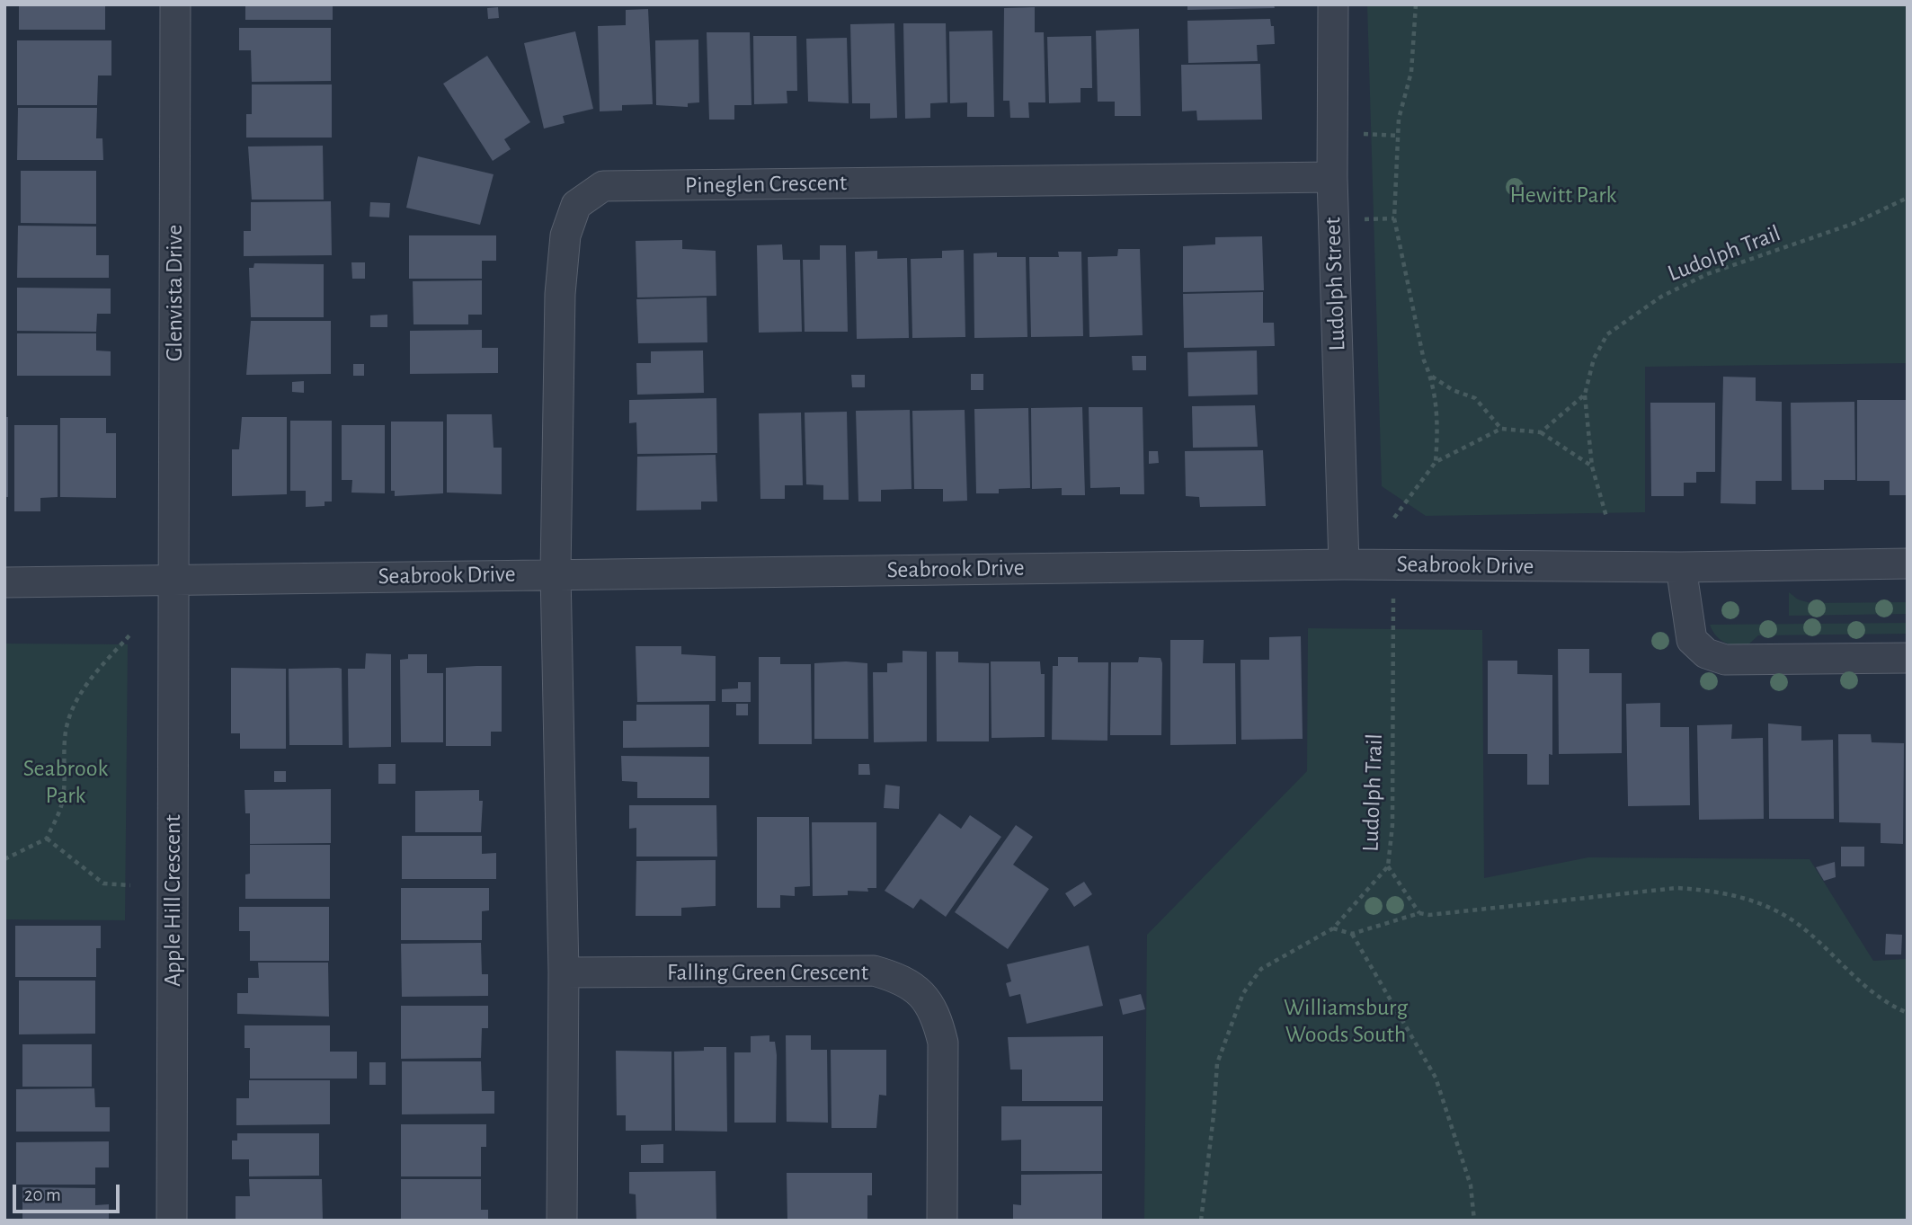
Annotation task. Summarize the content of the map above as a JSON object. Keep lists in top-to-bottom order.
{
  "streets": {
    "street": [
      "Pineglen Crescent",
      "Ludolph Street",
      "Glenvista Drive",
      "Seabrook Drive",
      "Apple Hill Crescent",
      "Falling Green Crescent"
    ],
    "path": ["Ludolph Trail"]
  },
  "crossings": [
    ["Pineglen Crescent", "Ludolph Street"],
    ["Pineglen Crescent", "Seabrook Drive"],
    ["Ludolph Street", "Seabrook Drive"],
    ["Glenvista Drive", "Seabrook Drive"],
    ["Glenvista Drive", "Apple Hill Crescent"],
    ["Seabrook Drive", "Apple Hill Crescent"]
  ],
  "parks": ["Hewitt Park", "Seabrook Park", "Williamsburg Woods South"],
  "scale_bar": "20 m"
}
